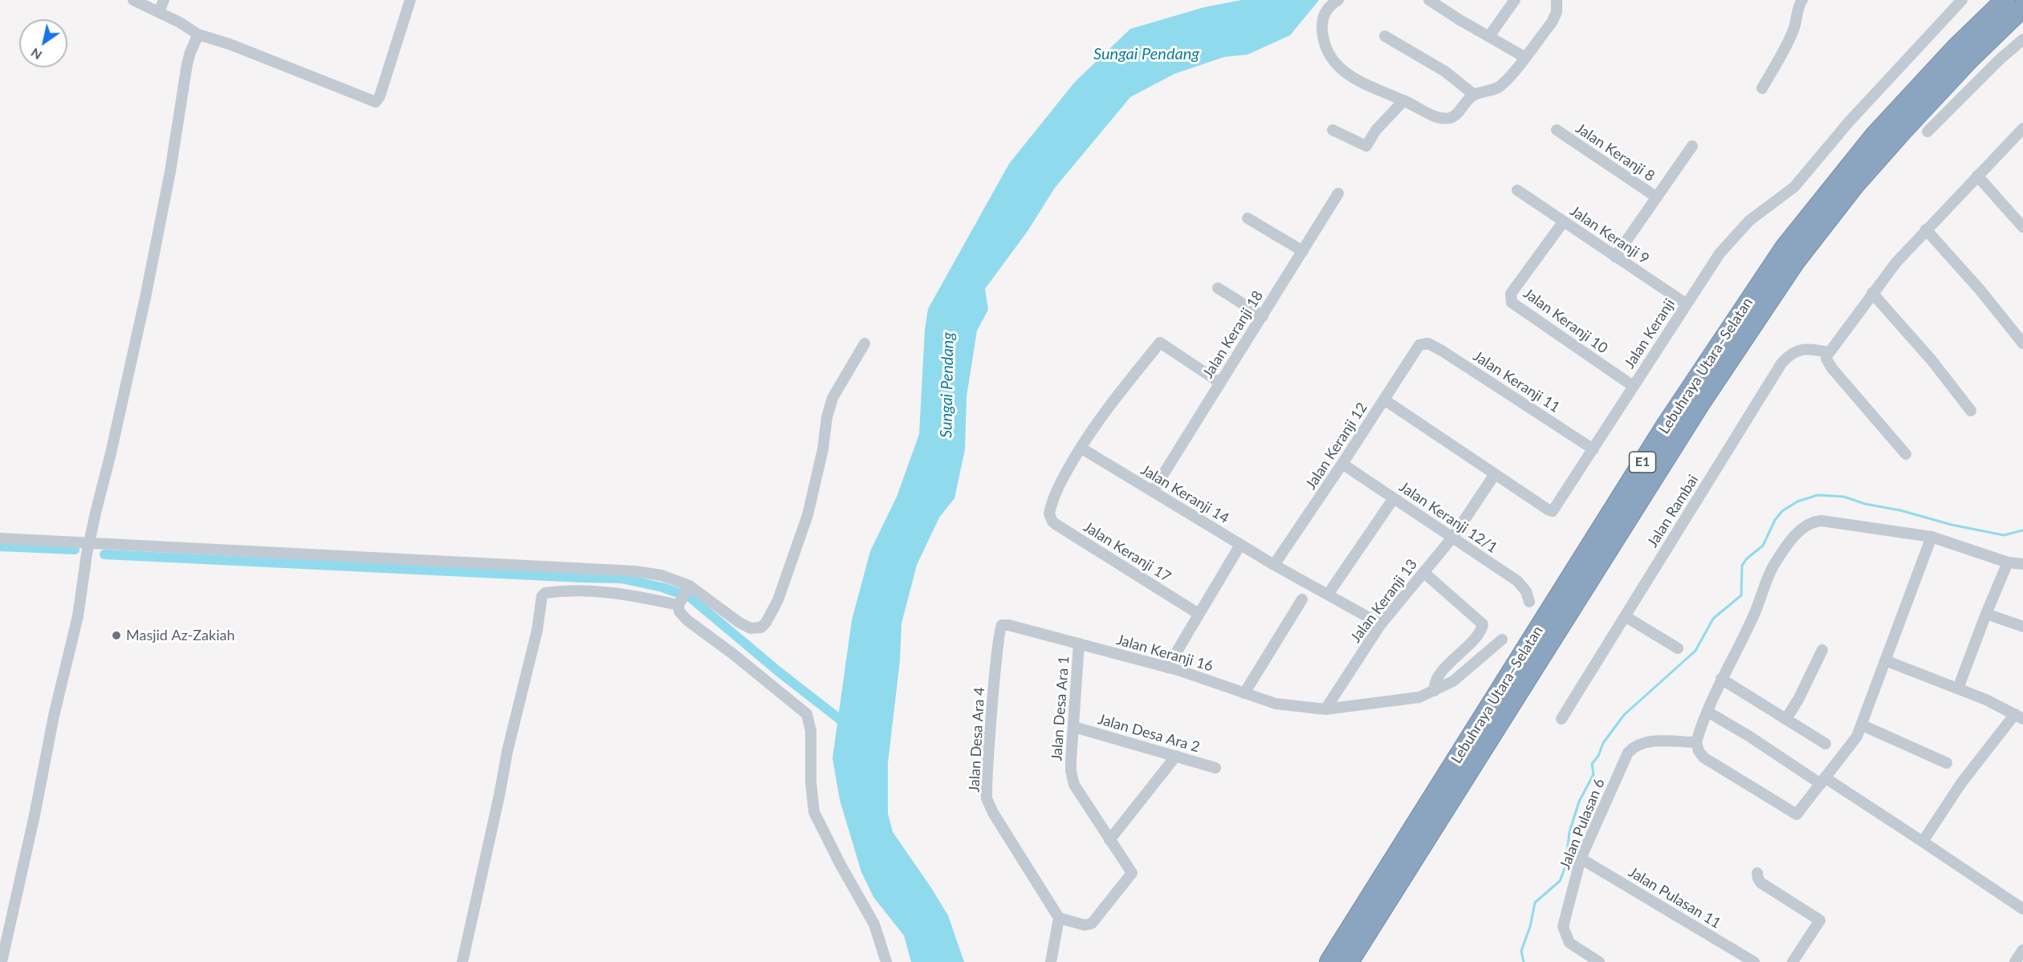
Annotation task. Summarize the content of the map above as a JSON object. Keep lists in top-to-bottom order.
{
  "streets": {
    "highway": ["Lebuhraya Utara–Selatan", "E1"],
    "street": [
      "Jalan Keranji 8",
      "Jalan Keranji 9",
      "Jalan Keranji 10",
      "Jalan Keranji",
      "Jalan Keranji 18",
      "Jalan Keranji 11",
      "Jalan Keranji 12",
      "Jalan Keranji 14",
      "Jalan Rambai",
      "Jalan Keranji 12/1",
      "Jalan Keranji 17",
      "Jalan Keranji 13",
      "Jalan Keranji 16",
      "Jalan Desa Ara 1",
      "Jalan Desa Ara 2",
      "Jalan Desa Ara 4",
      "Jalan Pulasan 6",
      "Jalan Pulasan 11"
    ]
  },
  "crossings": [
    ["Jalan Keranji 9", "Jalan Keranji 10"],
    ["Jalan Keranji 9", "Jalan Keranji"],
    ["Jalan Keranji 10", "Jalan Keranji"],
    ["Jalan Keranji", "Jalan Keranji 11"],
    ["Jalan Keranji", "Jalan Keranji 13"],
    ["Jalan Keranji 18", "Jalan Keranji 14"],
    ["Jalan Keranji 11", "Jalan Keranji 12"],
    ["Jalan Keranji 12", "Jalan Keranji 14"],
    ["Jalan Keranji 12", "Jalan Keranji 12/1"],
    ["Jalan Keranji 14", "Jalan Keranji 17"],
    ["Jalan Keranji 14", "Jalan Keranji 13"],
    ["Jalan Keranji 12/1", "Jalan Keranji 13"],
    ["Jalan Keranji 13", "Jalan Keranji 16"],
    ["Jalan Keranji 16", "Jalan Desa Ara 1"],
    ["Jalan Keranji 16", "Jalan Desa Ara 4"],
    ["Jalan Desa Ara 1", "Jalan Desa Ara 2"],
    ["Jalan Desa Ara 1", "Jalan Desa Ara 4"],
    ["Jalan Pulasan 6", "Jalan Pulasan 11"]
  ],
  "water": ["Sungai Pendang"],
  "places": ["Masjid Az-Zakiah"],
  "north": "bottom left"
}
